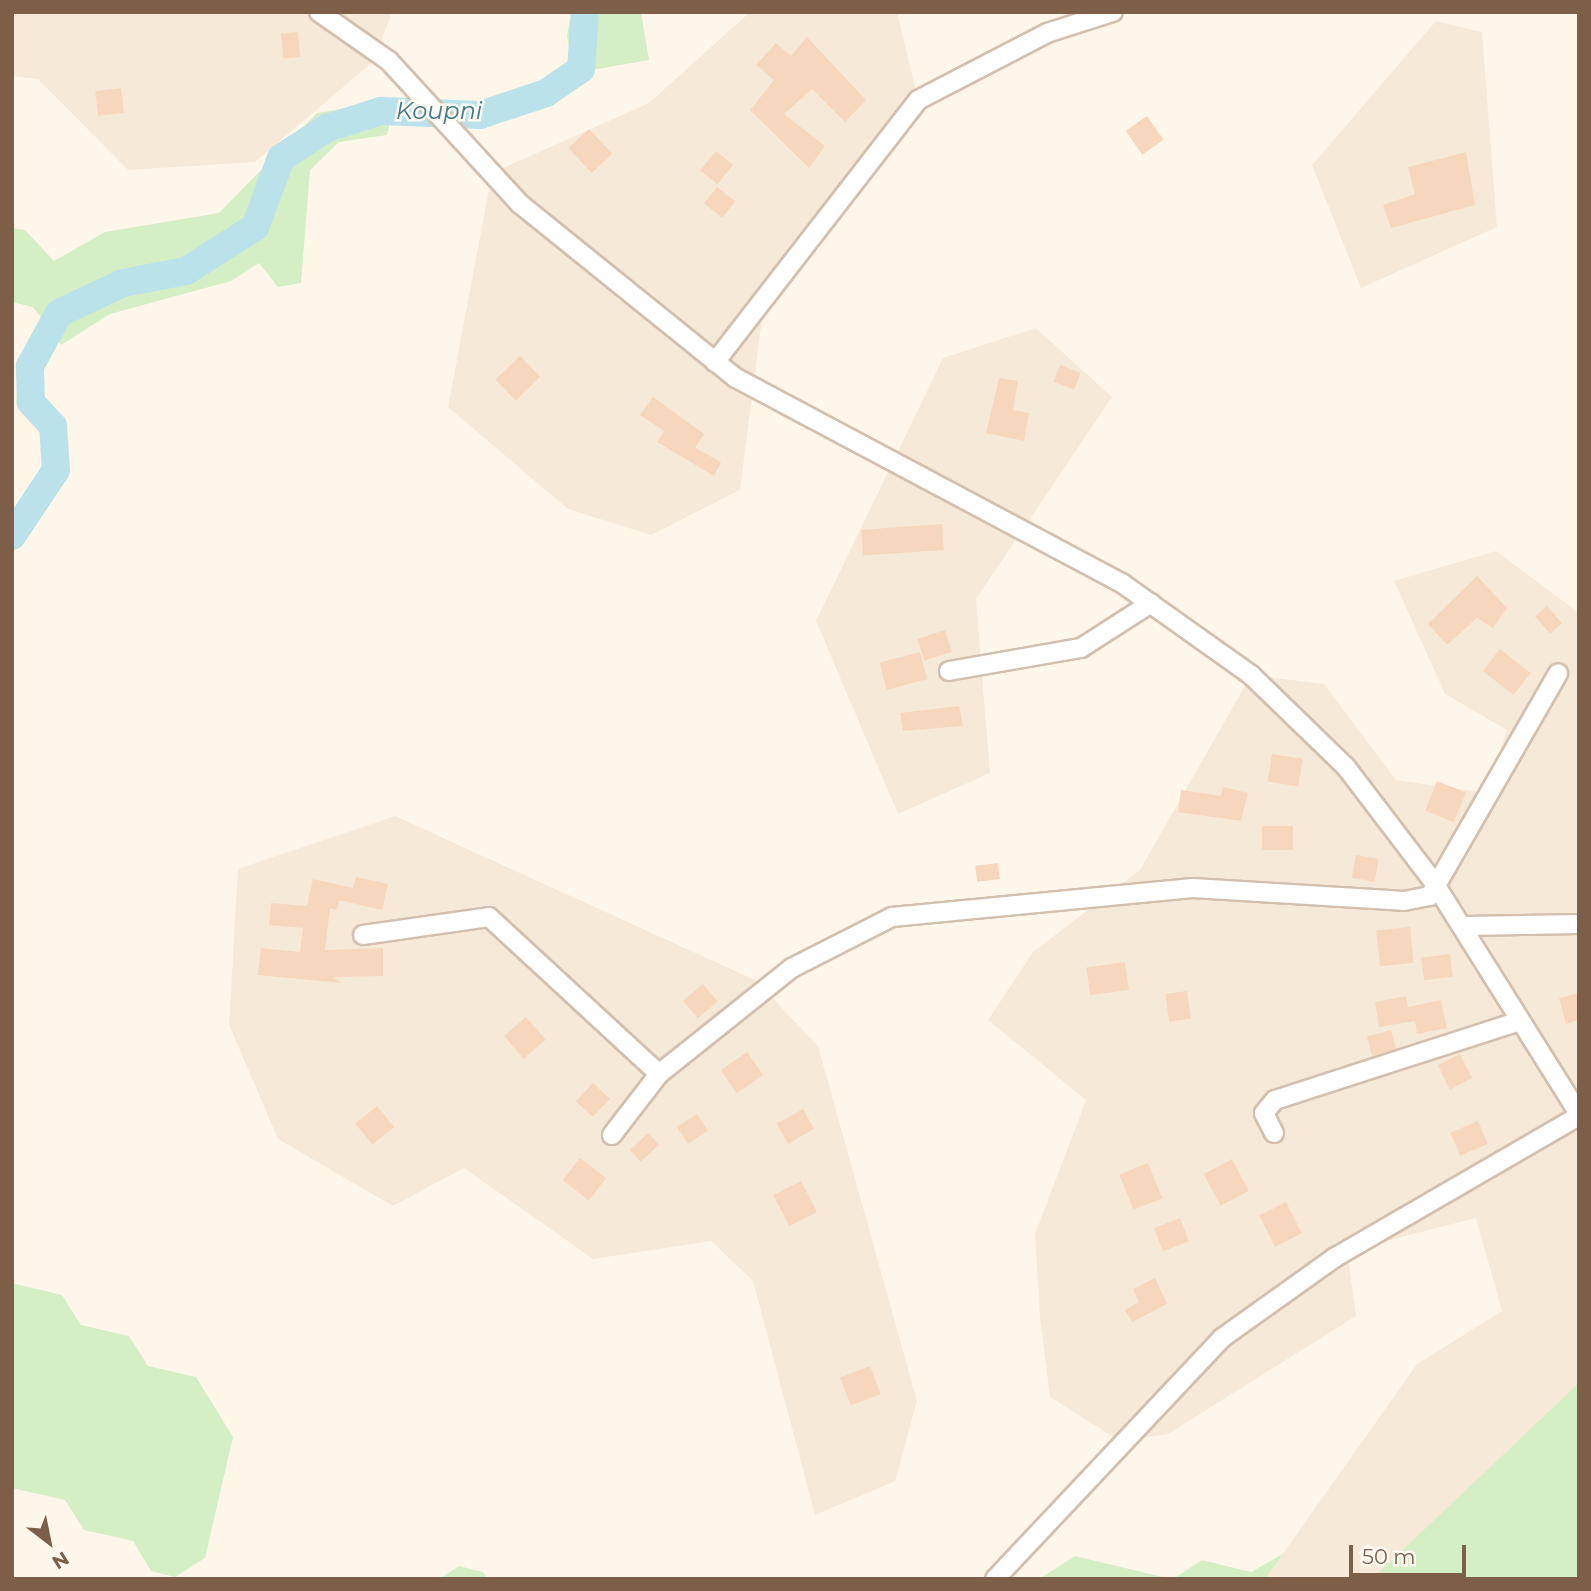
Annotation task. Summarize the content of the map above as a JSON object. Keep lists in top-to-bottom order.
{
  "water": ["Koupni"],
  "scale_bar": "50 m",
  "north": "bottom right"
}
